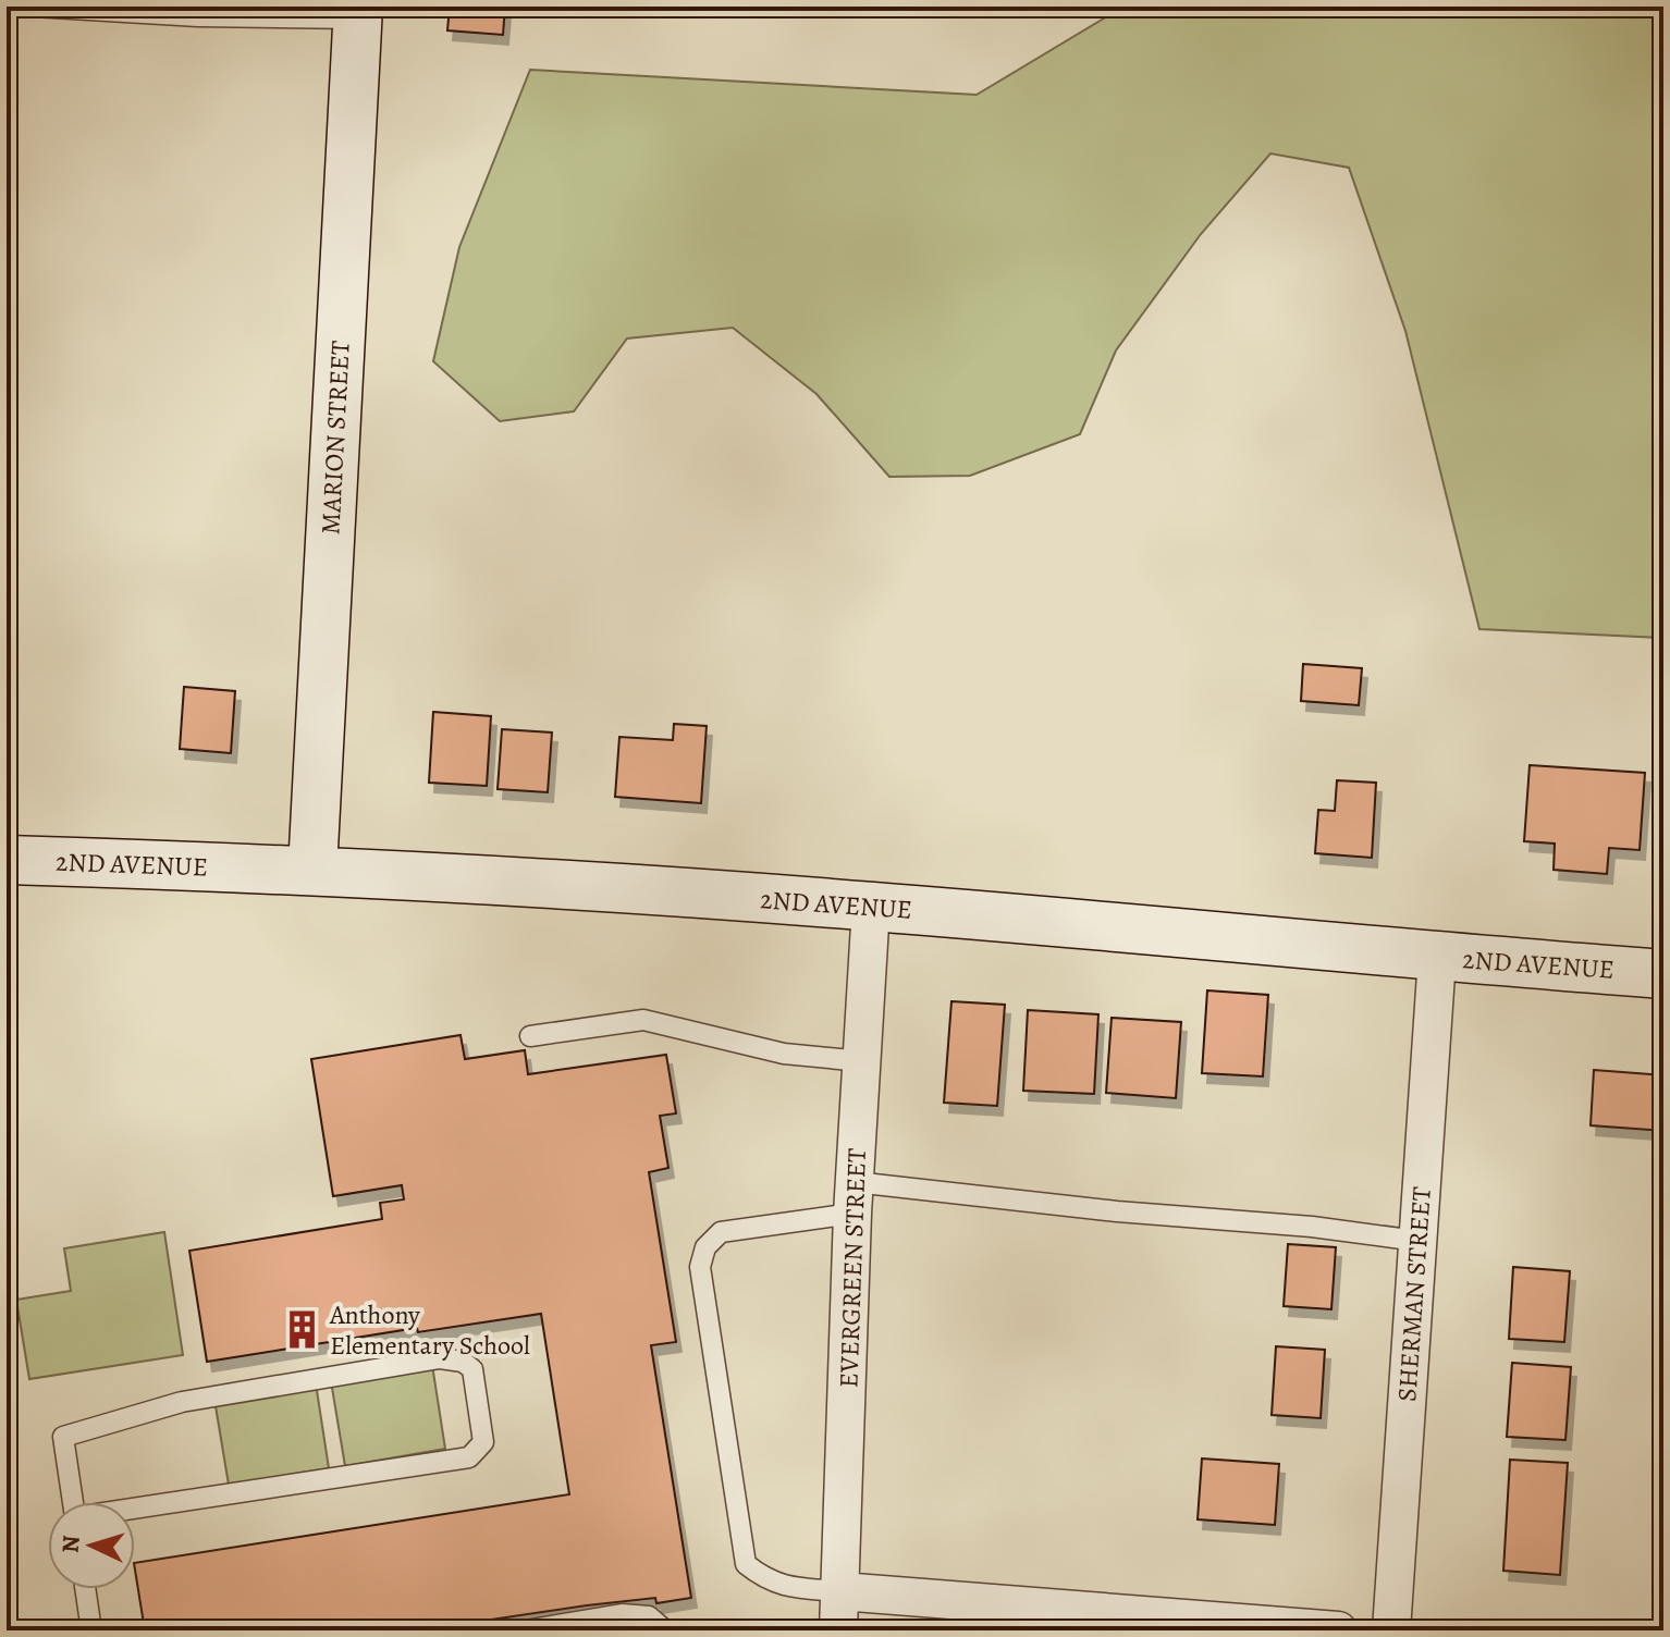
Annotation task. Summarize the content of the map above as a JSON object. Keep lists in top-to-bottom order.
{
  "streets": {
    "street": [
      "MARION STREET",
      "2ND AVENUE",
      "EVERGREEN STREET",
      "SHERMAN STREET"
    ]
  },
  "crossings": [
    ["MARION STREET", "2ND AVENUE"],
    ["2ND AVENUE", "EVERGREEN STREET"],
    ["2ND AVENUE", "SHERMAN STREET"]
  ],
  "places": {
    "building": ["Anthony Elementary School"]
  },
  "north": "left"
}
